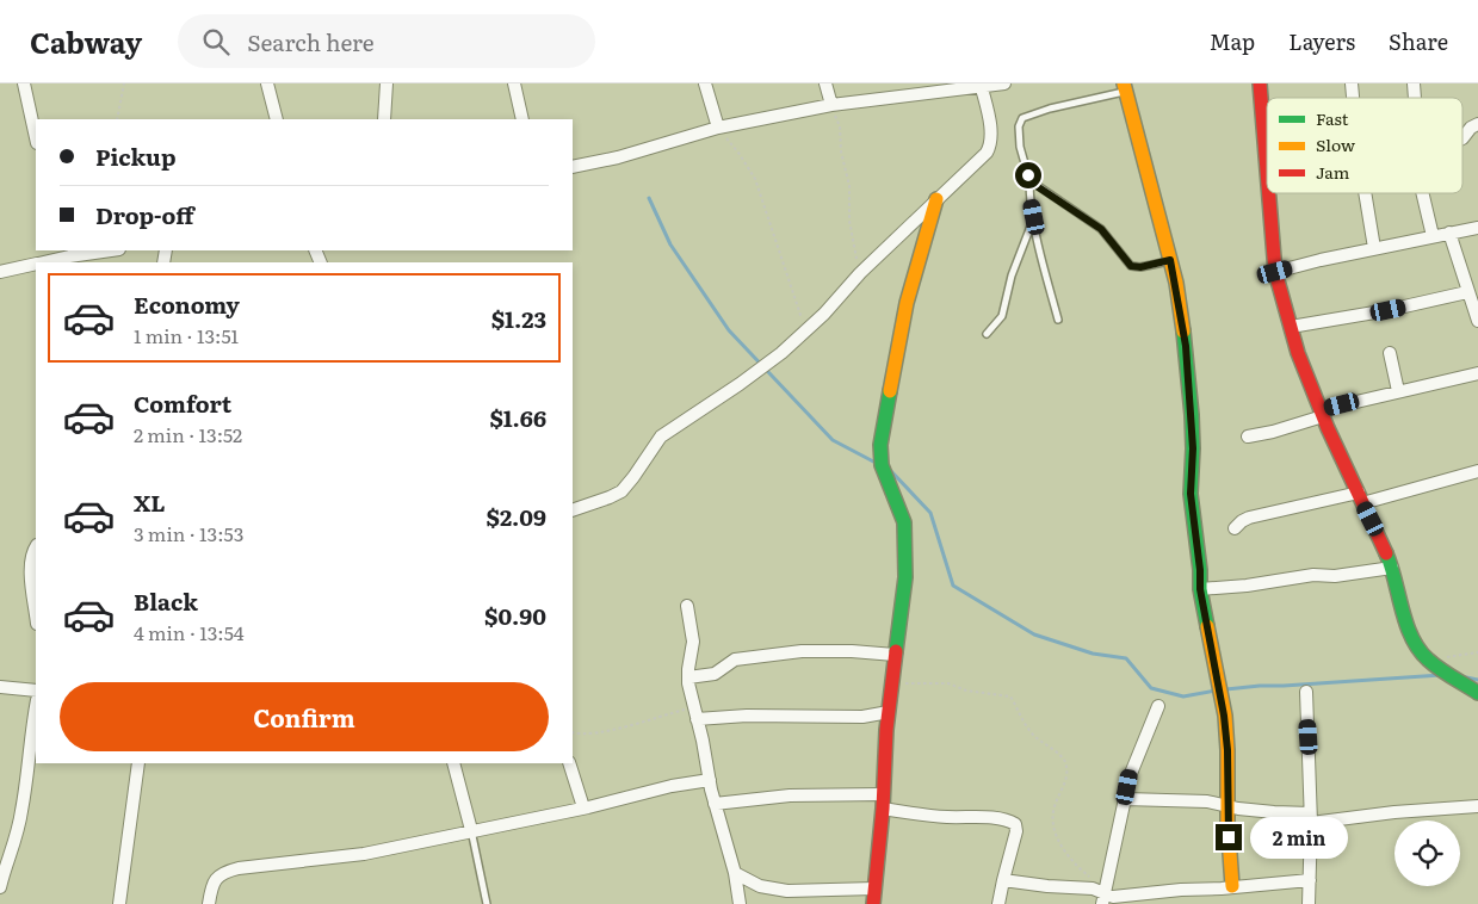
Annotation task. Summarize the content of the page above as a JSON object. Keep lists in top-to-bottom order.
{
  "legend": ["Fast", "Slow", "Jam"],
  "page": {
    "header": "Cabway",
    "search": "Search here",
    "nav": ["Map", "Layers", "Share"],
    "banner": ["Pickup", "Drop-off"],
    "list": [
      {
        "name": "Economy",
        "note": "1 min · 13:51",
        "value": "$1.23"
      },
      {
        "name": "Comfort",
        "note": "2 min · 13:52",
        "value": "$1.66"
      },
      {
        "name": "XL",
        "note": "3 min · 13:53",
        "value": "$2.09"
      },
      {
        "name": "Black",
        "note": "4 min · 13:54",
        "value": "$0.90"
      }
    ],
    "buttons": "Confirm",
    "bubble": "2 min"
  }
}
